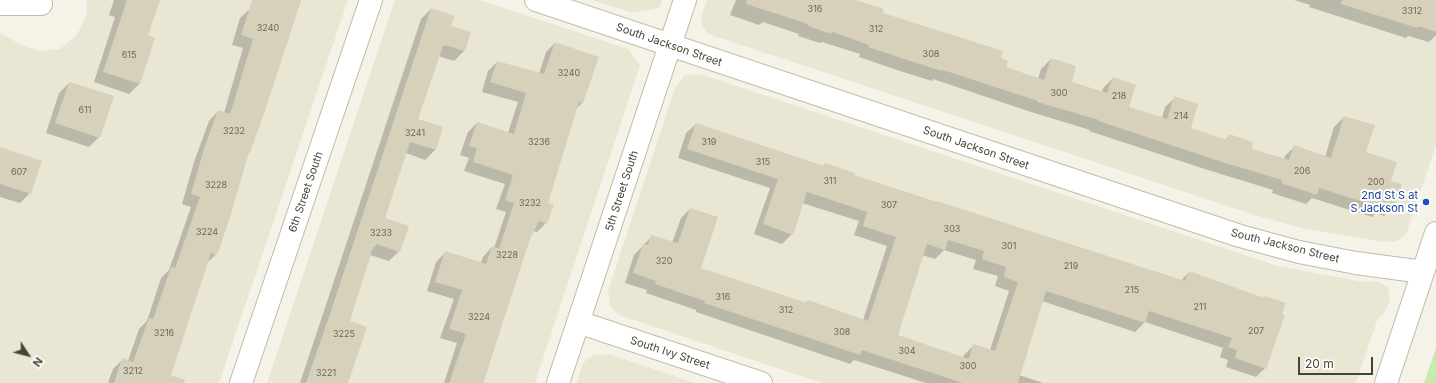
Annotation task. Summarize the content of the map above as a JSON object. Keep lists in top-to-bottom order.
{
  "streets": {
    "street": [
      "South Jackson Street",
      "5th Street South",
      "6th Street South",
      "South Ivy Street"
    ]
  },
  "crossings": [
    ["South Jackson Street", "5th Street South"],
    ["5th Street South", "South Ivy Street"]
  ],
  "places": ["2nd St S at S Jackson St"],
  "house_numbers": [
    "316",
    "3312",
    "3240",
    "312",
    "308",
    "615",
    "3240",
    "300",
    "218",
    "611",
    "214",
    "3232",
    "3241",
    "3236",
    "319",
    "315",
    "206",
    "607",
    "311",
    "200",
    "3228",
    "3232",
    "307",
    "303",
    "3224",
    "3233",
    "301",
    "3228",
    "320",
    "219",
    "215",
    "316",
    "211",
    "312",
    "3224",
    "207",
    "308",
    "3216",
    "3225",
    "304",
    "300",
    "3212",
    "3221"
  ],
  "scale_bar": "20 m",
  "north": "bottom right"
}
